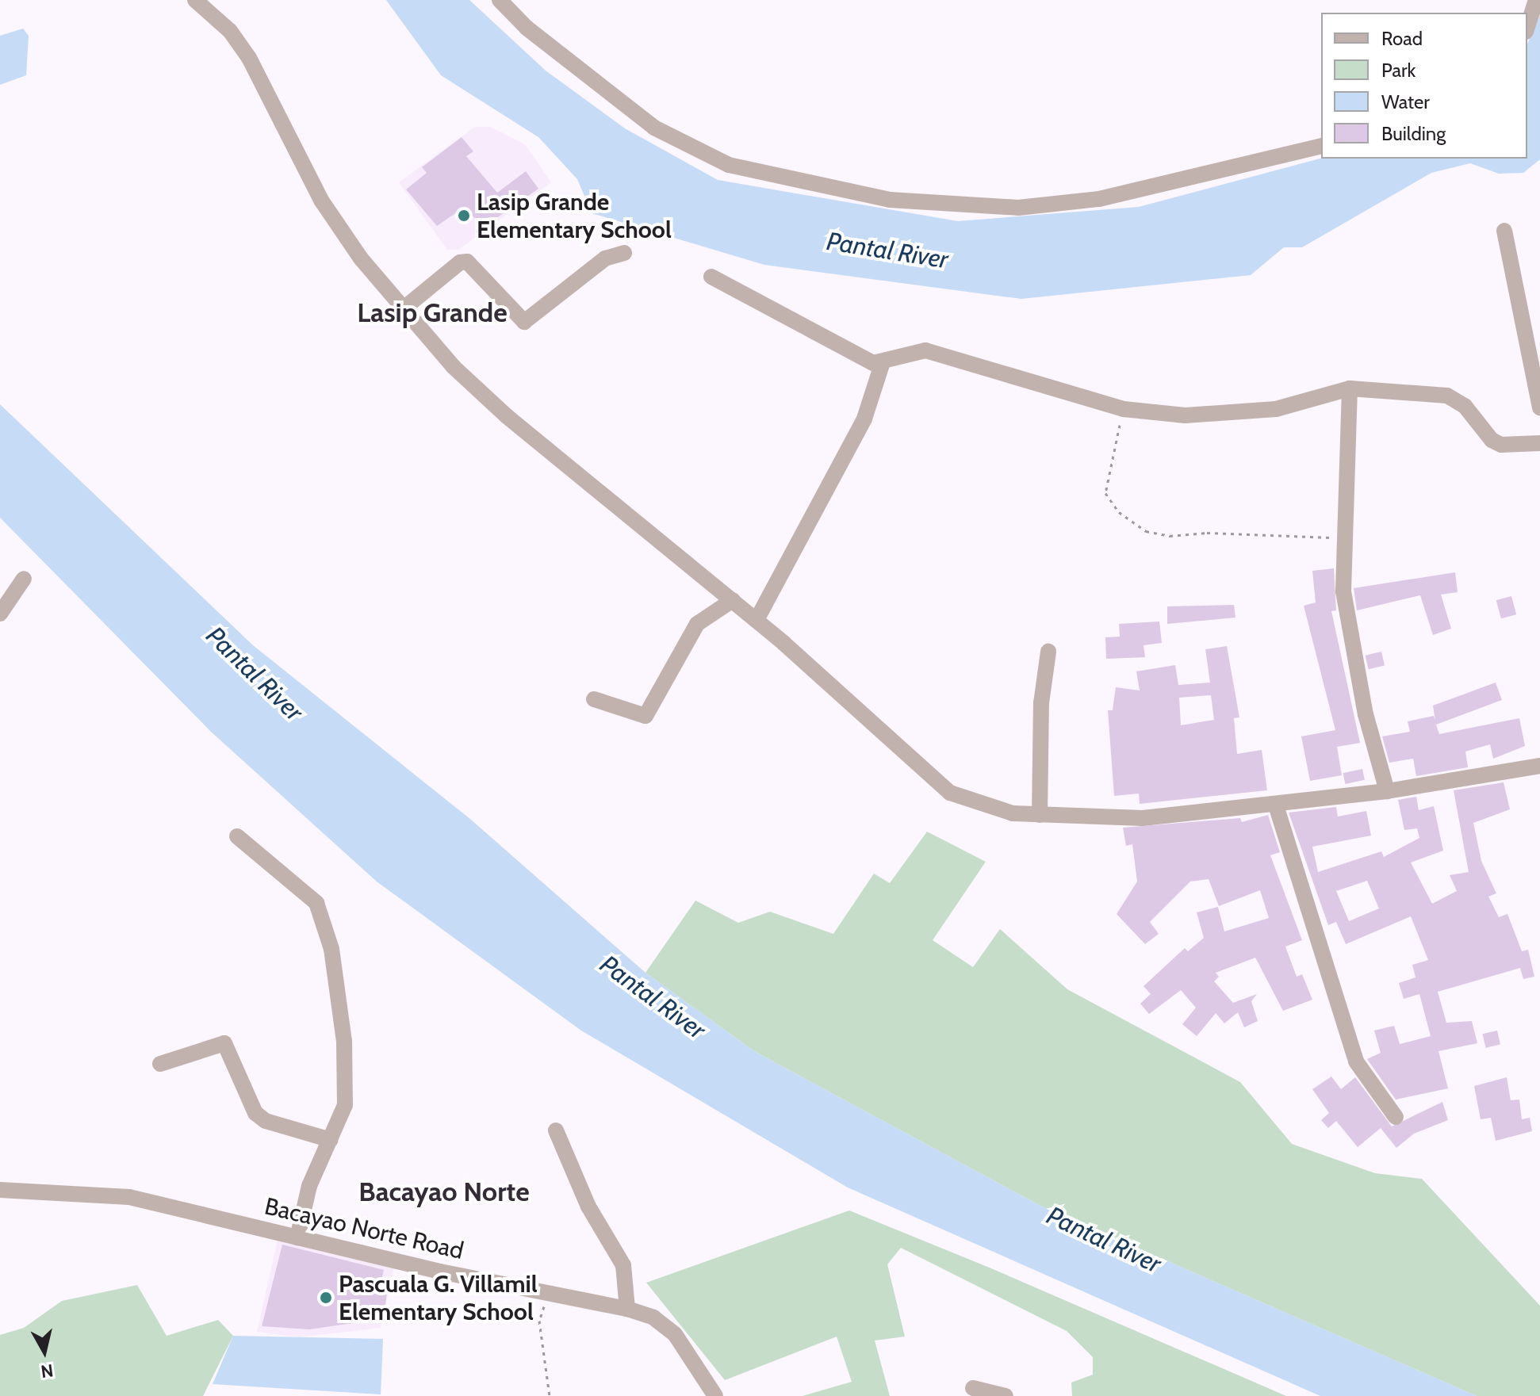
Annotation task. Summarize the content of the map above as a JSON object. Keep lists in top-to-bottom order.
{
  "streets": {
    "street": ["Bacayao Norte Road"]
  },
  "districts": ["Lasip Grande", "Bacayao Norte"],
  "water": ["Pantal River"],
  "places": ["Lasip Grande Elementary School", "Pascuala G. Villamil Elementary School"],
  "legend": [
    "Road",
    "Park",
    "Water",
    "Building"
  ],
  "north": "bottom"
}
